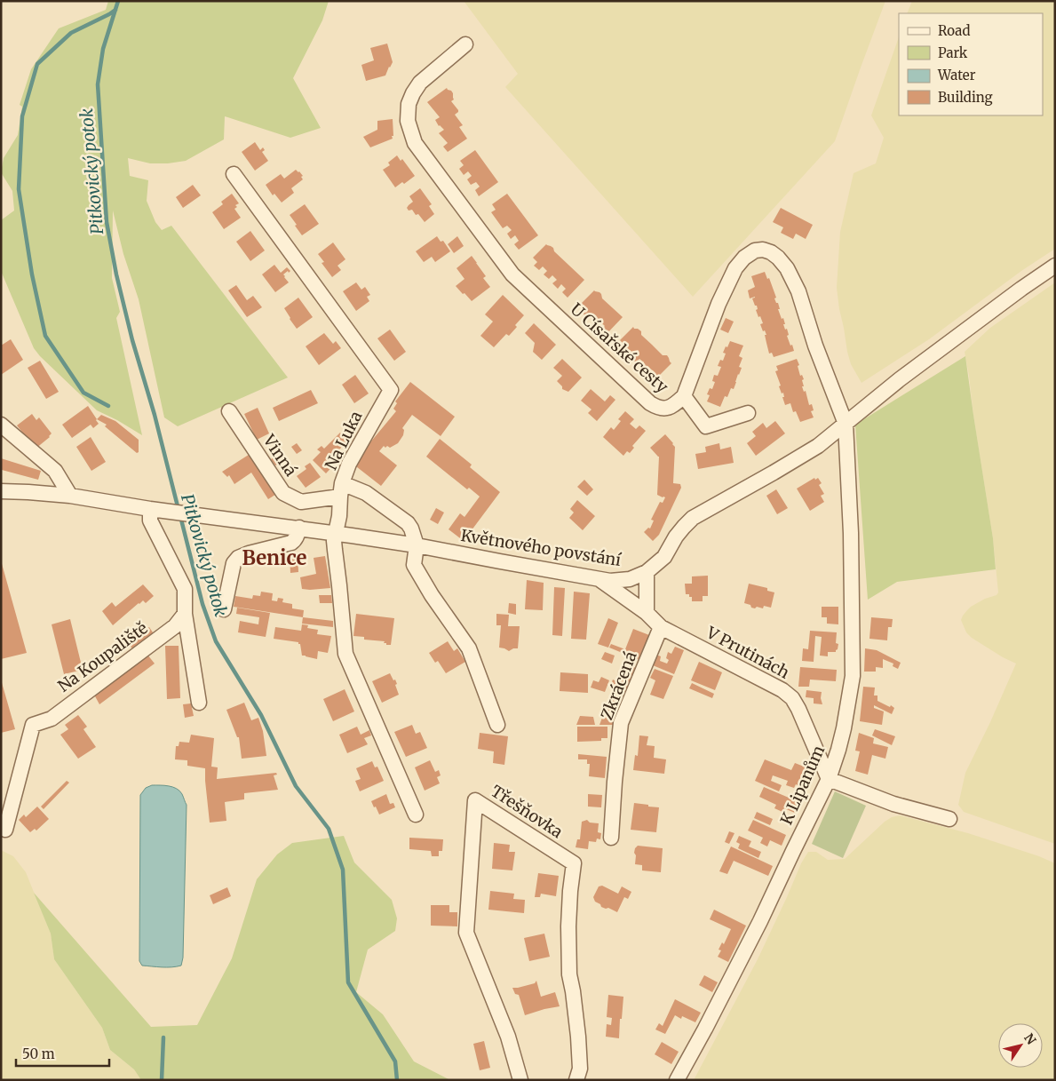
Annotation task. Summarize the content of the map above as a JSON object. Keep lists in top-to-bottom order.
{
  "streets": {
    "street": [
      "U Císařské cesty",
      "Na Luka",
      "Vinná",
      "Květnového povstání",
      "V Prutinách",
      "Na Koupaliště",
      "Zkrácená",
      "K Lipanům",
      "Třešňovka"
    ]
  },
  "crossings": [
    ["U Císařské cesty", "Květnového povstání"],
    ["U Císařské cesty", "K Lipanům"],
    ["Na Luka", "Vinná"],
    ["Na Luka", "Květnového povstání"],
    ["Květnového povstání", "V Prutinách"],
    ["Květnového povstání", "K Lipanům"],
    ["V Prutinách", "Zkrácená"],
    ["V Prutinách", "K Lipanům"]
  ],
  "districts": ["Benice"],
  "water": ["Pitkovický potok"],
  "legend": [
    "Road",
    "Park",
    "Water",
    "Building"
  ],
  "scale_bar": "50 m",
  "north": "top right"
}
